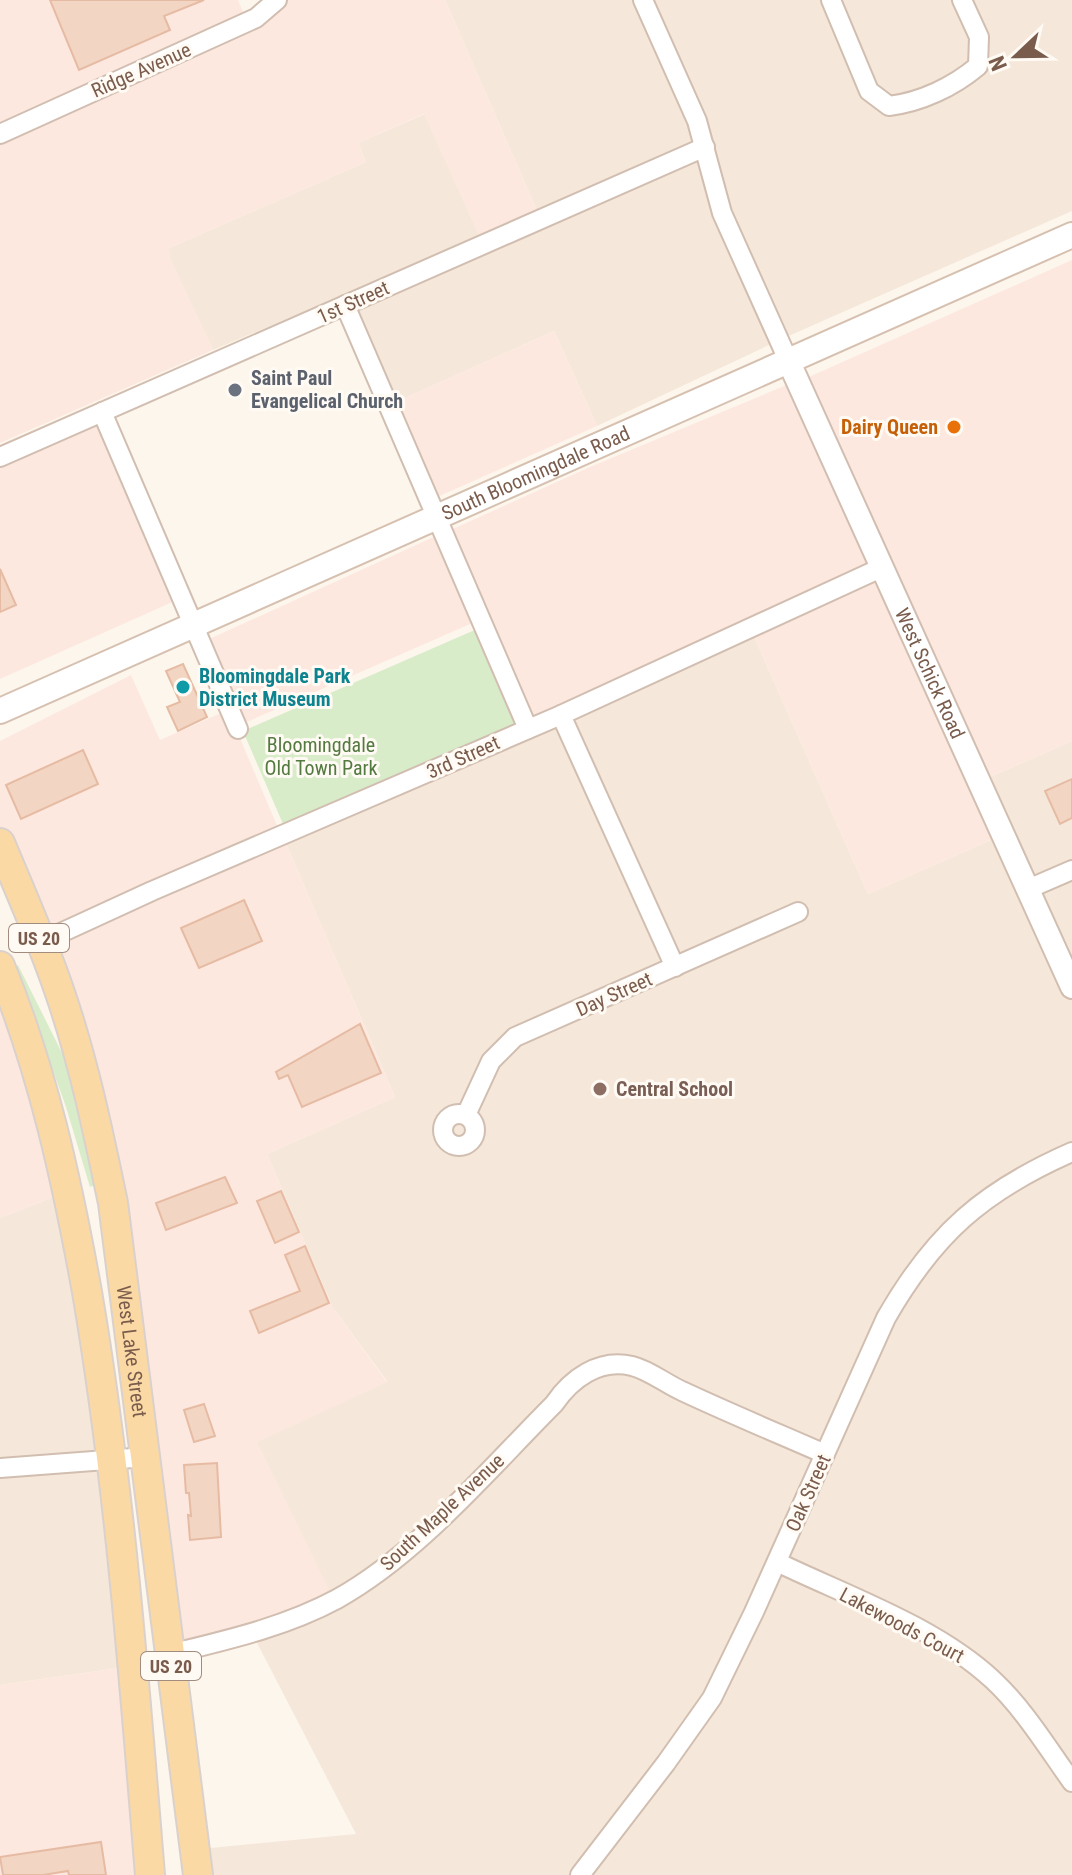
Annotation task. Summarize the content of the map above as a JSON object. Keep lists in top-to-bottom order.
{
  "streets": {
    "main road": ["South Bloomingdale Road", "US 20", "West Lake Street"],
    "street": [
      "Ridge Avenue",
      "1st Street",
      "West Schick Road",
      "3rd Street",
      "Day Street",
      "Oak Street",
      "South Maple Avenue",
      "Lakewoods Court"
    ]
  },
  "crossings": [
    ["South Bloomingdale Road", "West Schick Road"],
    ["West Schick Road", "3rd Street"],
    ["3rd Street", "West Lake Street"],
    ["West Lake Street", "South Maple Avenue"],
    ["Oak Street", "South Maple Avenue"],
    ["Oak Street", "Lakewoods Court"]
  ],
  "parks": ["Bloomingdale Old Town Park"],
  "places": [
    "Saint Paul Evangelical Church",
    "Dairy Queen",
    "Bloomingdale Park District Museum",
    "Central School"
  ],
  "north": "left"
}
